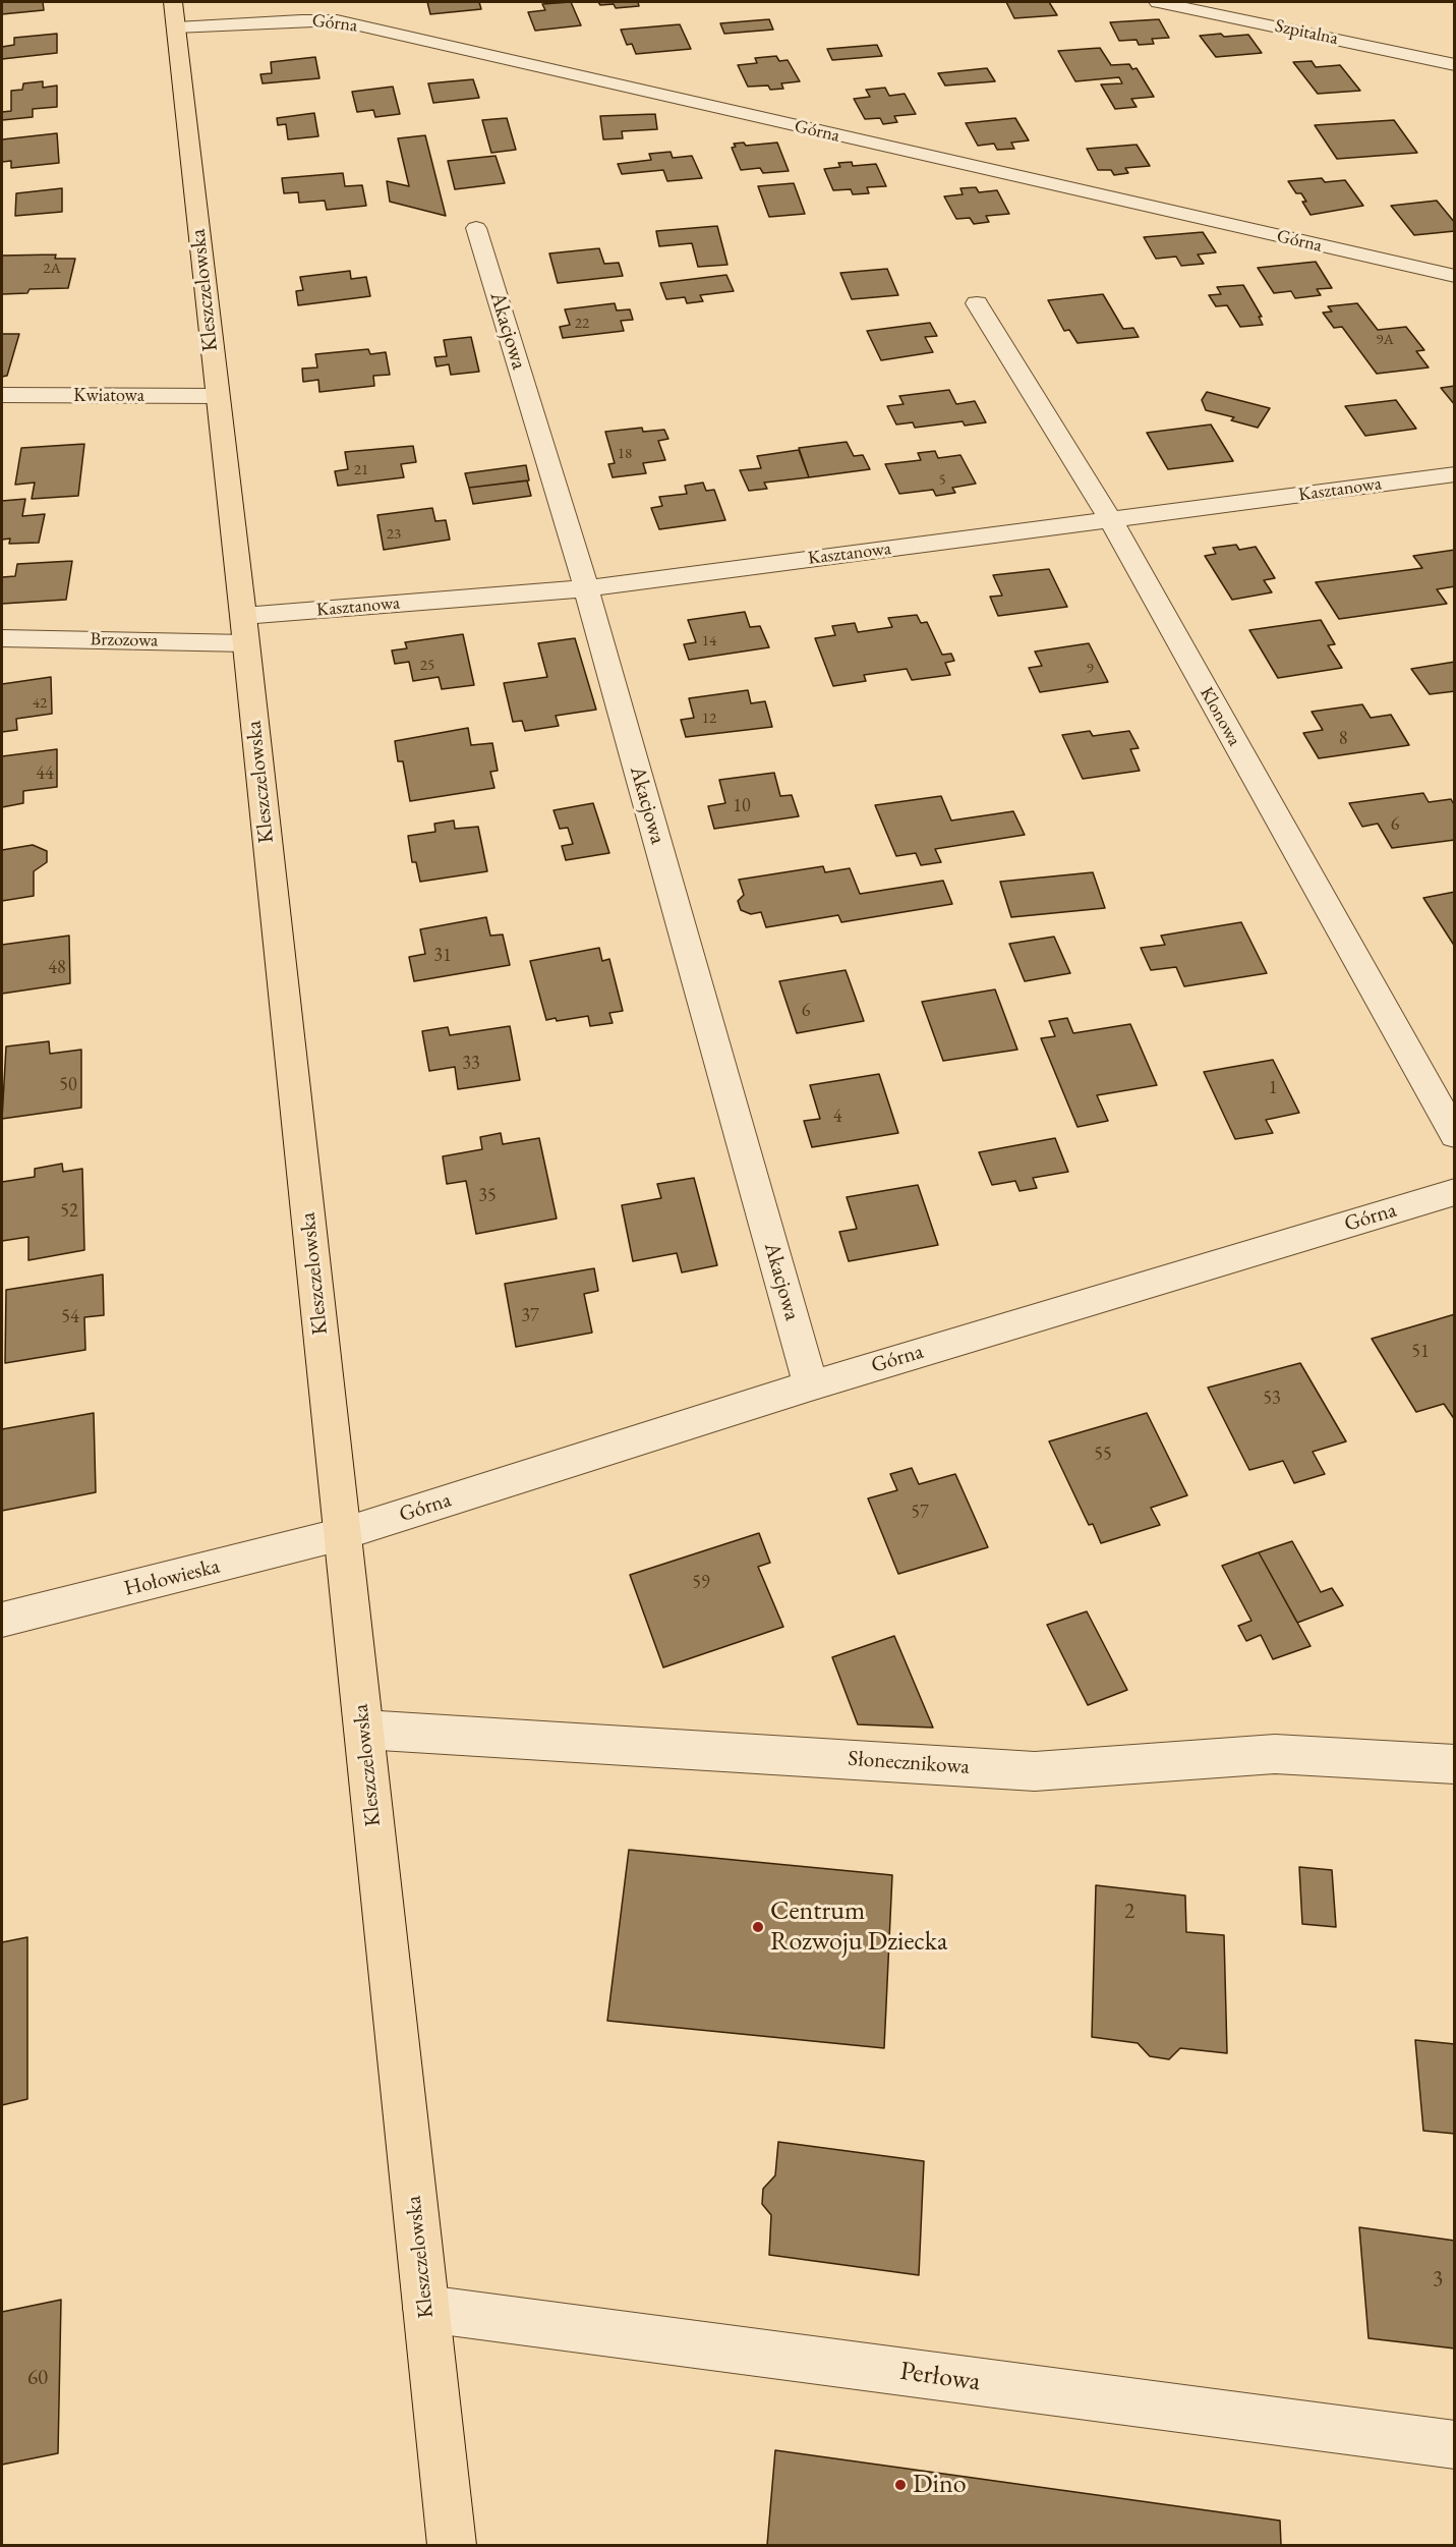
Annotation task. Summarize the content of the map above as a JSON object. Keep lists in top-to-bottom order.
{
  "streets": {
    "main road": ["Kleszczelowska"],
    "street": [
      "Górna",
      "Szpitalna",
      "Akacjowa",
      "Kwiatowa",
      "Kasztanowa",
      "Brzozowa",
      "Klonowa",
      "Hołowieska",
      "Słonecznikowa",
      "Perłowa"
    ]
  },
  "crossings": [
    ["Górna", "Kleszczelowska"],
    ["Górna", "Akacjowa"],
    ["Górna", "Hołowieska"],
    ["Kleszczelowska", "Kwiatowa"],
    ["Kleszczelowska", "Kasztanowa"],
    ["Kleszczelowska", "Brzozowa"],
    ["Kleszczelowska", "Hołowieska"],
    ["Kleszczelowska", "Słonecznikowa"],
    ["Kleszczelowska", "Perłowa"],
    ["Akacjowa", "Kasztanowa"],
    ["Kasztanowa", "Brzozowa"],
    ["Kasztanowa", "Klonowa"]
  ],
  "places": ["Centrum Rozwoju Dziecka", "Dino"],
  "house_numbers": [
    "2A",
    "22",
    "9A",
    "18",
    "21",
    "5",
    "23",
    "14",
    "25",
    "9",
    "42",
    "12",
    "8",
    "44",
    "10",
    "6",
    "31",
    "48",
    "6",
    "33",
    "50",
    "1",
    "4",
    "35",
    "52",
    "37",
    "54",
    "51",
    "53",
    "55",
    "57",
    "59",
    "2",
    "3",
    "60"
  ]
}
